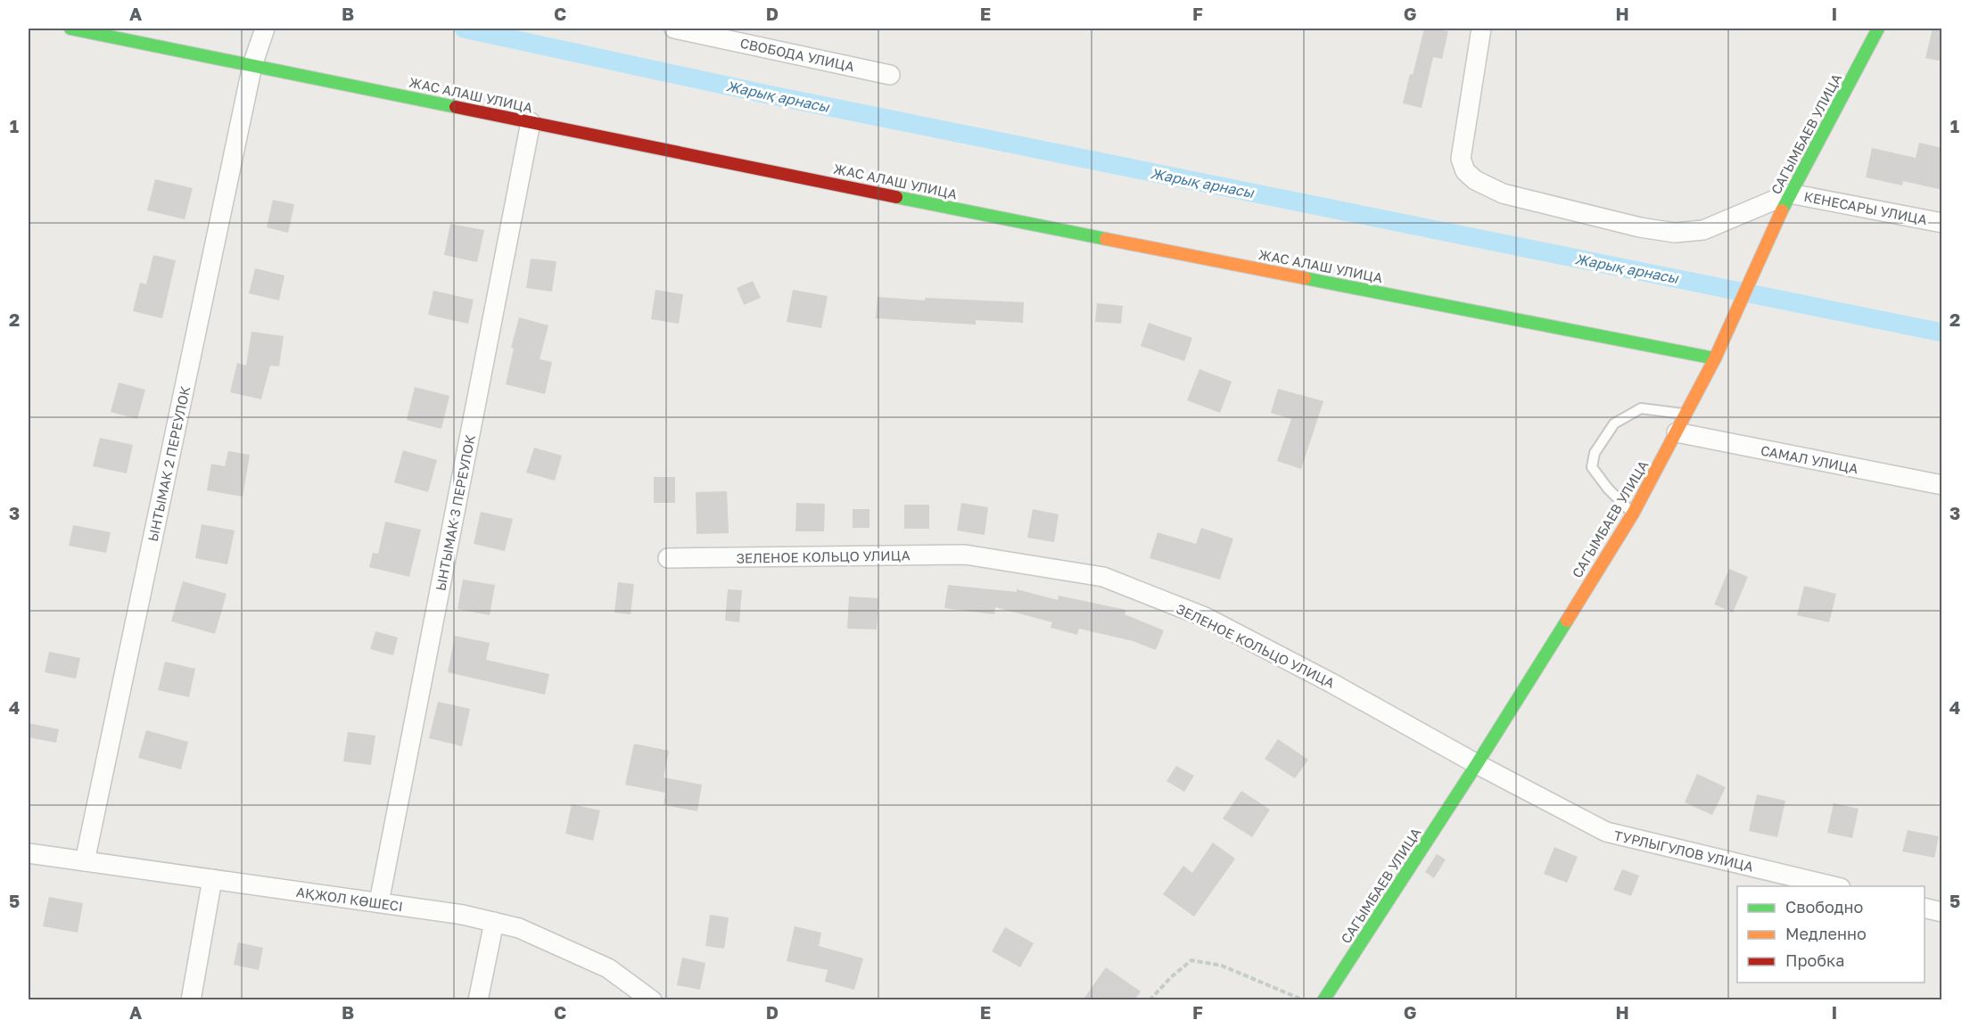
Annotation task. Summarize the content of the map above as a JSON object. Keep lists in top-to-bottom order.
{
  "streets": {
    "street": [
      "СВОБОДА УЛИЦА",
      "ЖАС АЛАШ УЛИЦА",
      "САГЫМБАЕВ УЛИЦА",
      "КЕНЕСАРЫ УЛИЦА",
      "САМАЛ УЛИЦА",
      "ЫНТЫМАК 2 ПЕРЕУЛОК",
      "ЫНТЫМАК 3 ПЕРЕУЛОК",
      "ЗЕЛЕНОЕ КОЛЬЦО УЛИЦА",
      "ТУРЛЫГУЛОВ УЛИЦА",
      "АҚЖОЛ КӨШЕСІ"
    ]
  },
  "crossings": [
    ["ЖАС АЛАШ УЛИЦА", "САГЫМБАЕВ УЛИЦА"],
    ["ЖАС АЛАШ УЛИЦА", "ЫНТЫМАК 2 ПЕРЕУЛОК"],
    ["ЖАС АЛАШ УЛИЦА", "ЫНТЫМАК 3 ПЕРЕУЛОК"],
    ["САГЫМБАЕВ УЛИЦА", "КЕНЕСАРЫ УЛИЦА"],
    ["САГЫМБАЕВ УЛИЦА", "САМАЛ УЛИЦА"],
    ["САГЫМБАЕВ УЛИЦА", "ЗЕЛЕНОЕ КОЛЬЦО УЛИЦА"],
    ["САГЫМБАЕВ УЛИЦА", "ТУРЛЫГУЛОВ УЛИЦА"],
    ["ЫНТЫМАК 2 ПЕРЕУЛОК", "АҚЖОЛ КӨШЕСІ"],
    ["ЫНТЫМАК 3 ПЕРЕУЛОК", "АҚЖОЛ КӨШЕСІ"],
    ["ЗЕЛЕНОЕ КОЛЬЦО УЛИЦА", "ТУРЛЫГУЛОВ УЛИЦА"]
  ],
  "water": ["Жарық арнасы"],
  "legend": ["Свободно", "Медленно", "Пробка"],
  "grid": {
    "columns": [
      "A",
      "B",
      "C",
      "D",
      "E",
      "F",
      "G",
      "H",
      "I"
    ],
    "rows": [
      "1",
      "2",
      "3",
      "4",
      "5"
    ]
  }
}
